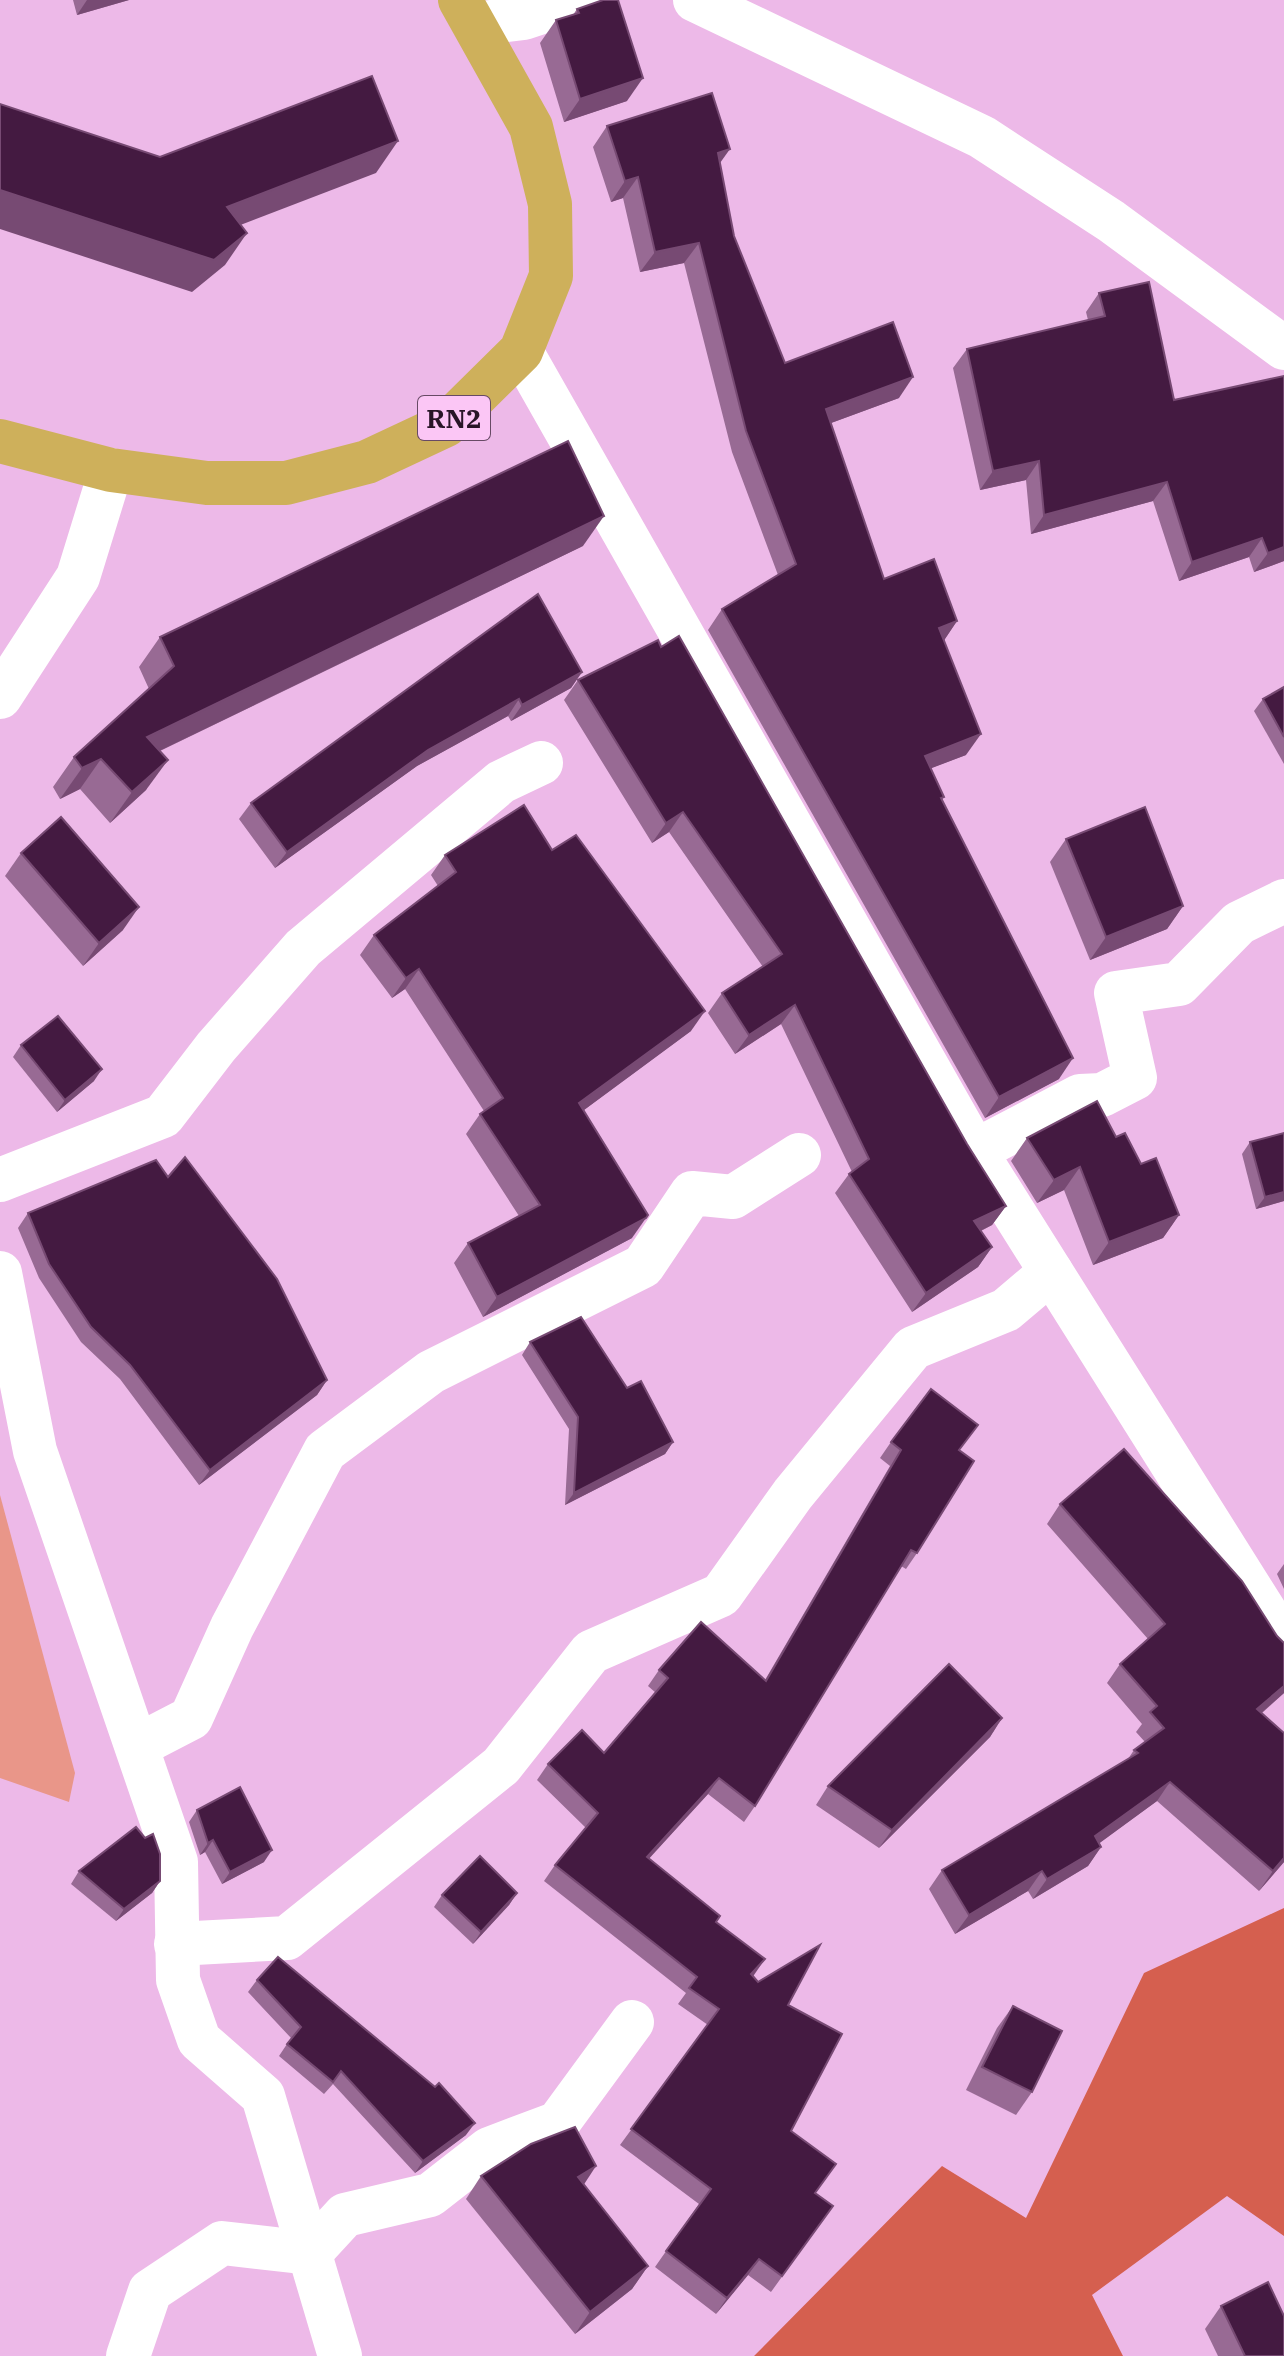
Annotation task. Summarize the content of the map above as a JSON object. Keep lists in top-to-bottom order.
{
  "streets": {
    "highway": ["RN2"]
  }
}
